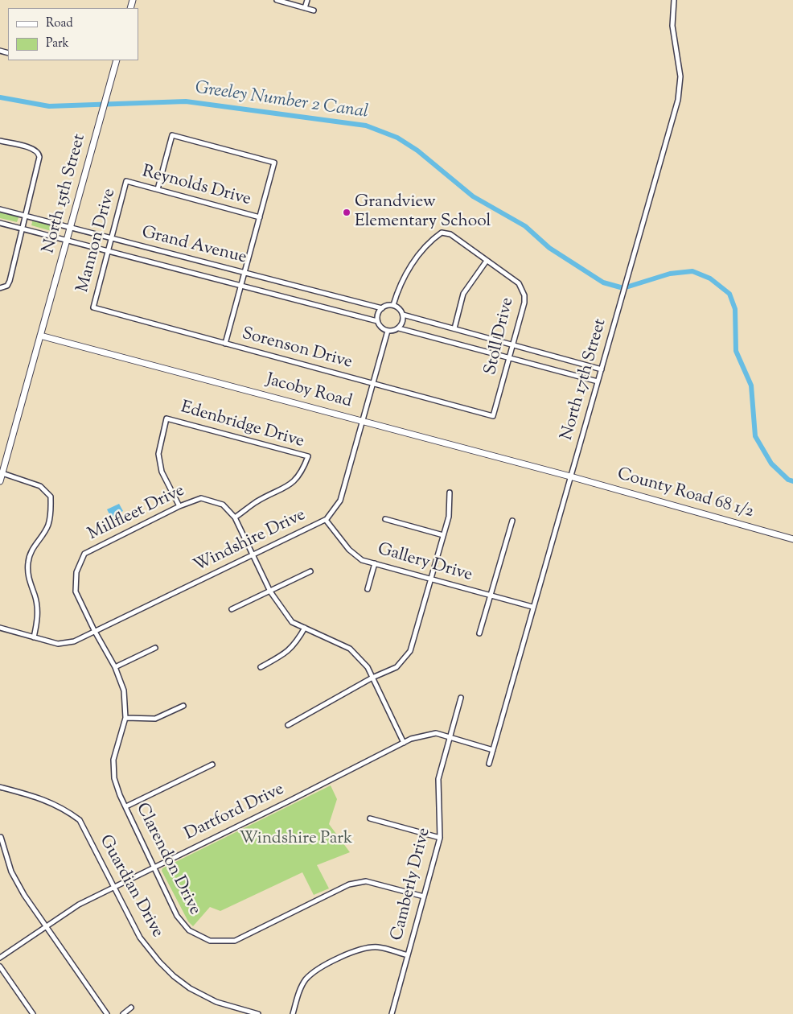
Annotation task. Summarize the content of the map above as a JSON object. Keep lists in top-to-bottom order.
{
  "streets": {
    "street": [
      "Reynolds Drive",
      "North 15th Street",
      "Mannon Drive",
      "Grand Avenue",
      "Stoll Drive",
      "Sorenson Drive",
      "North 17th Street",
      "Jacoby Road",
      "Edenbridge Drive",
      "County Road 68 1/2",
      "Millfleet Drive",
      "Windshire Drive",
      "Gallery Drive",
      "Dartford Drive",
      "Clarendon Drive",
      "Camberly Drive",
      "Guardian Drive"
    ]
  },
  "crossings": [
    ["Reynolds Drive", "Mannon Drive"],
    ["North 15th Street", "Grand Avenue"],
    ["North 15th Street", "Jacoby Road"],
    ["Mannon Drive", "Grand Avenue"],
    ["Mannon Drive", "Sorenson Drive"],
    ["Grand Avenue", "Stoll Drive"],
    ["Grand Avenue", "Windshire Drive"],
    ["Stoll Drive", "Sorenson Drive"],
    ["Stoll Drive", "Windshire Drive"],
    ["Sorenson Drive", "Windshire Drive"],
    ["North 17th Street", "Jacoby Road"],
    ["North 17th Street", "County Road 68 1/2"],
    ["North 17th Street", "Gallery Drive"],
    ["North 17th Street", "Dartford Drive"],
    ["Jacoby Road", "County Road 68 1/2"],
    ["Jacoby Road", "Windshire Drive"],
    ["Edenbridge Drive", "Millfleet Drive"],
    ["Millfleet Drive", "Windshire Drive"],
    ["Millfleet Drive", "Dartford Drive"],
    ["Millfleet Drive", "Clarendon Drive"],
    ["Windshire Drive", "Gallery Drive"],
    ["Windshire Drive", "Clarendon Drive"],
    ["Dartford Drive", "Clarendon Drive"],
    ["Dartford Drive", "Camberly Drive"],
    ["Dartford Drive", "Guardian Drive"],
    ["Clarendon Drive", "Camberly Drive"]
  ],
  "water": ["Greeley Number 2 Canal"],
  "parks": ["Windshire Park"],
  "places": ["Grandview Elementary School"],
  "legend": ["Road", "Park"]
}
